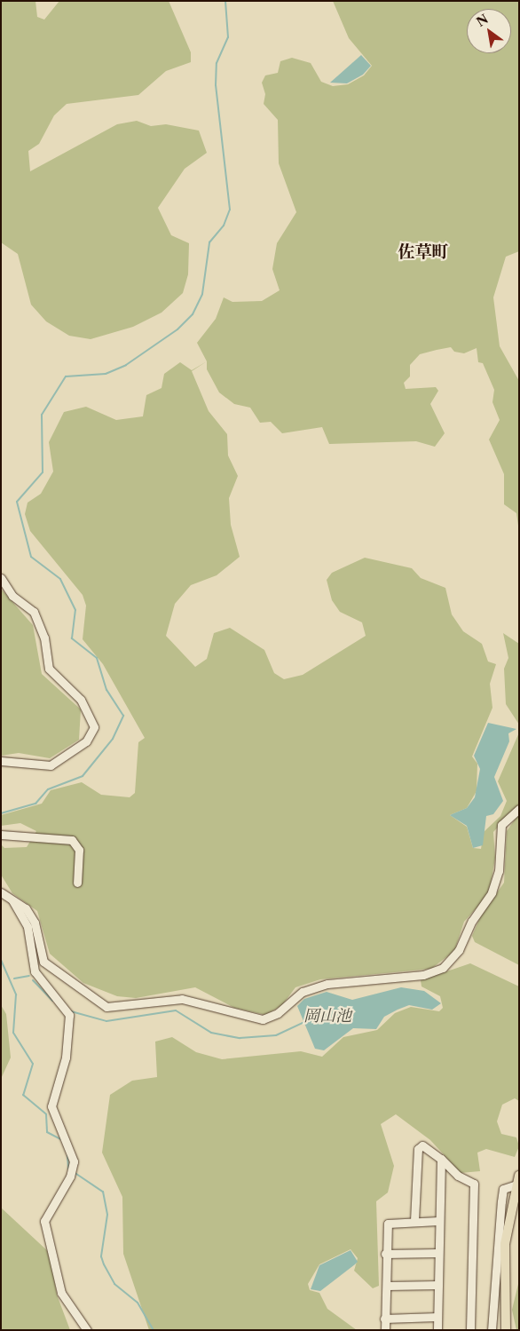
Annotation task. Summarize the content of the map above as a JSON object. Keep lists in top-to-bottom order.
{
  "districts": ["佐草町"],
  "water": ["岡山池"],
  "north": "top left"
}
